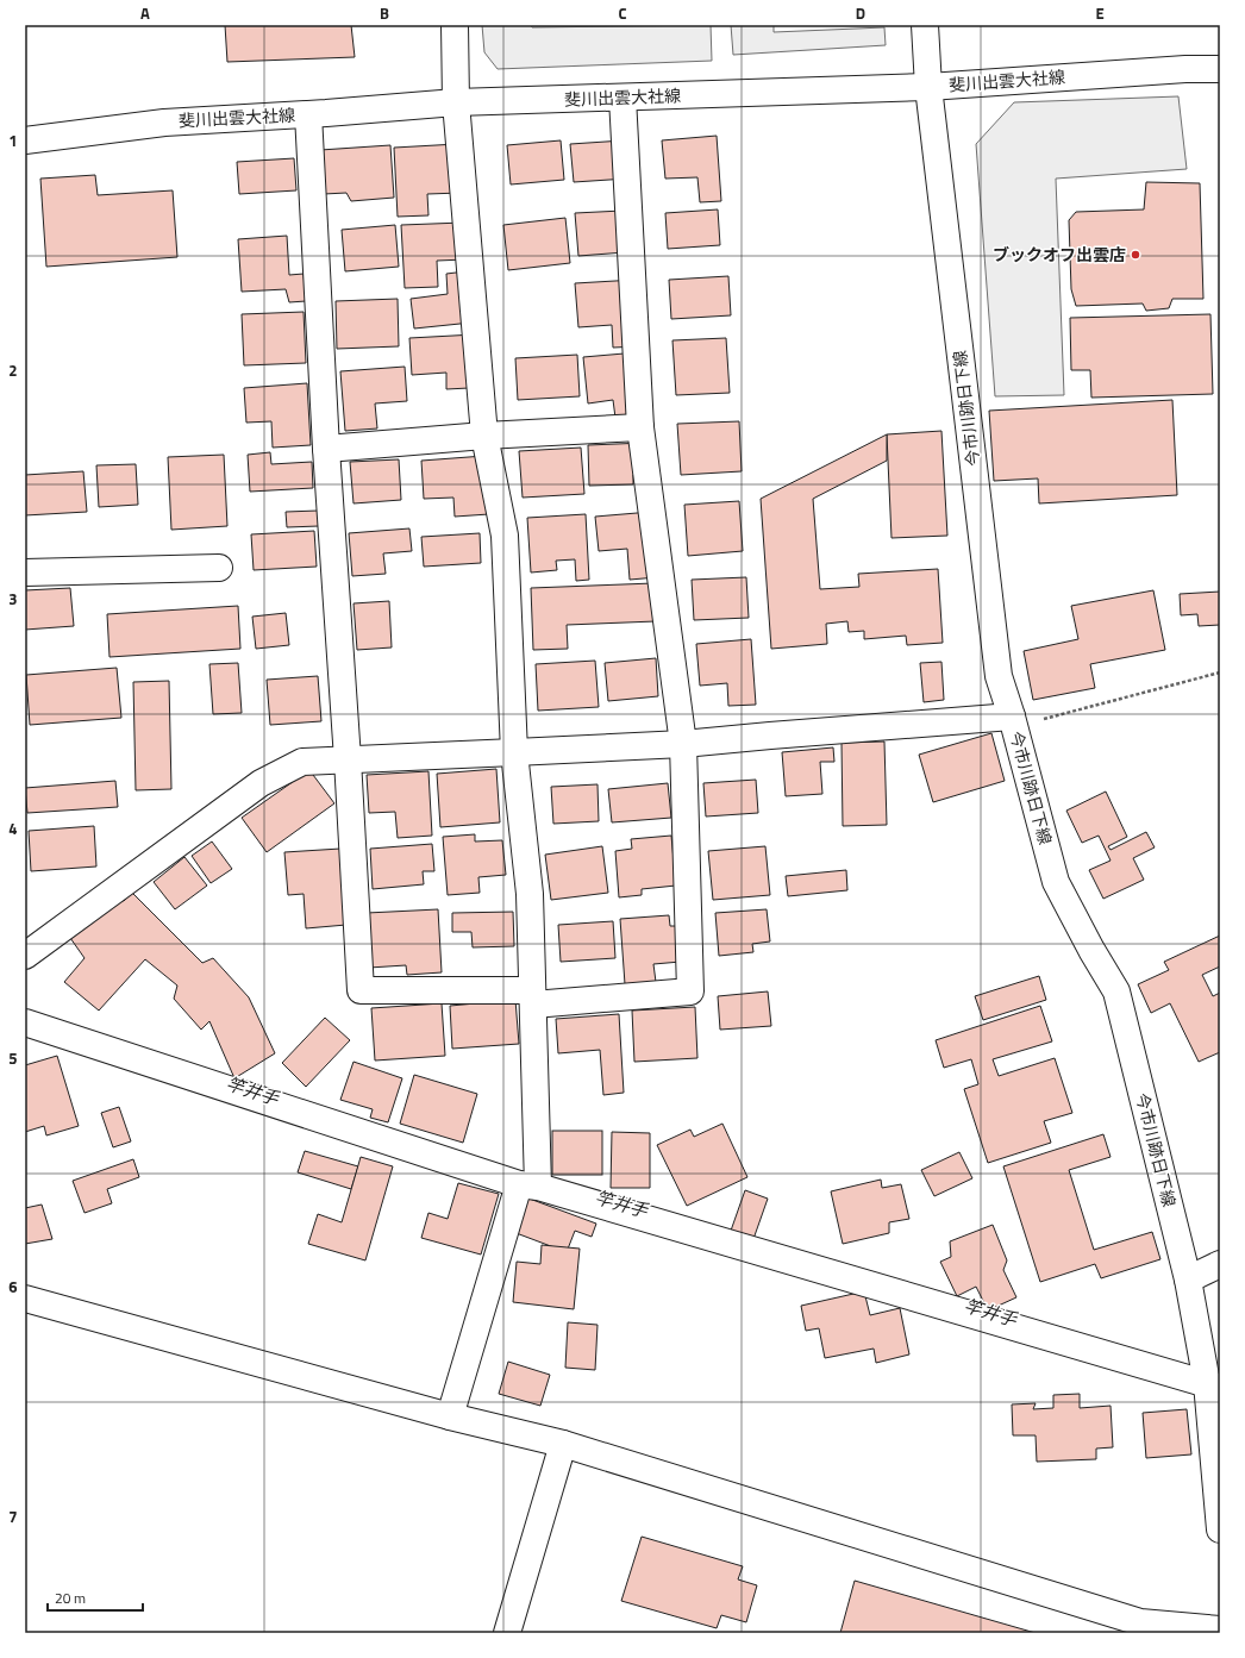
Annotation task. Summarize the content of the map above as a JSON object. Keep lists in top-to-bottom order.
{
  "streets": {
    "street": ["斐川出雲大社線", "今市川跡日下線"]
  },
  "crossings": [
    ["斐川出雲大社線", "今市川跡日下線"]
  ],
  "water": ["竿井手"],
  "places": ["ブックオフ出雲店"],
  "scale_bar": "20 m",
  "grid": {
    "columns": [
      "A",
      "B",
      "C",
      "D",
      "E"
    ],
    "rows": [
      "1",
      "2",
      "3",
      "4",
      "5",
      "6",
      "7"
    ]
  }
}
